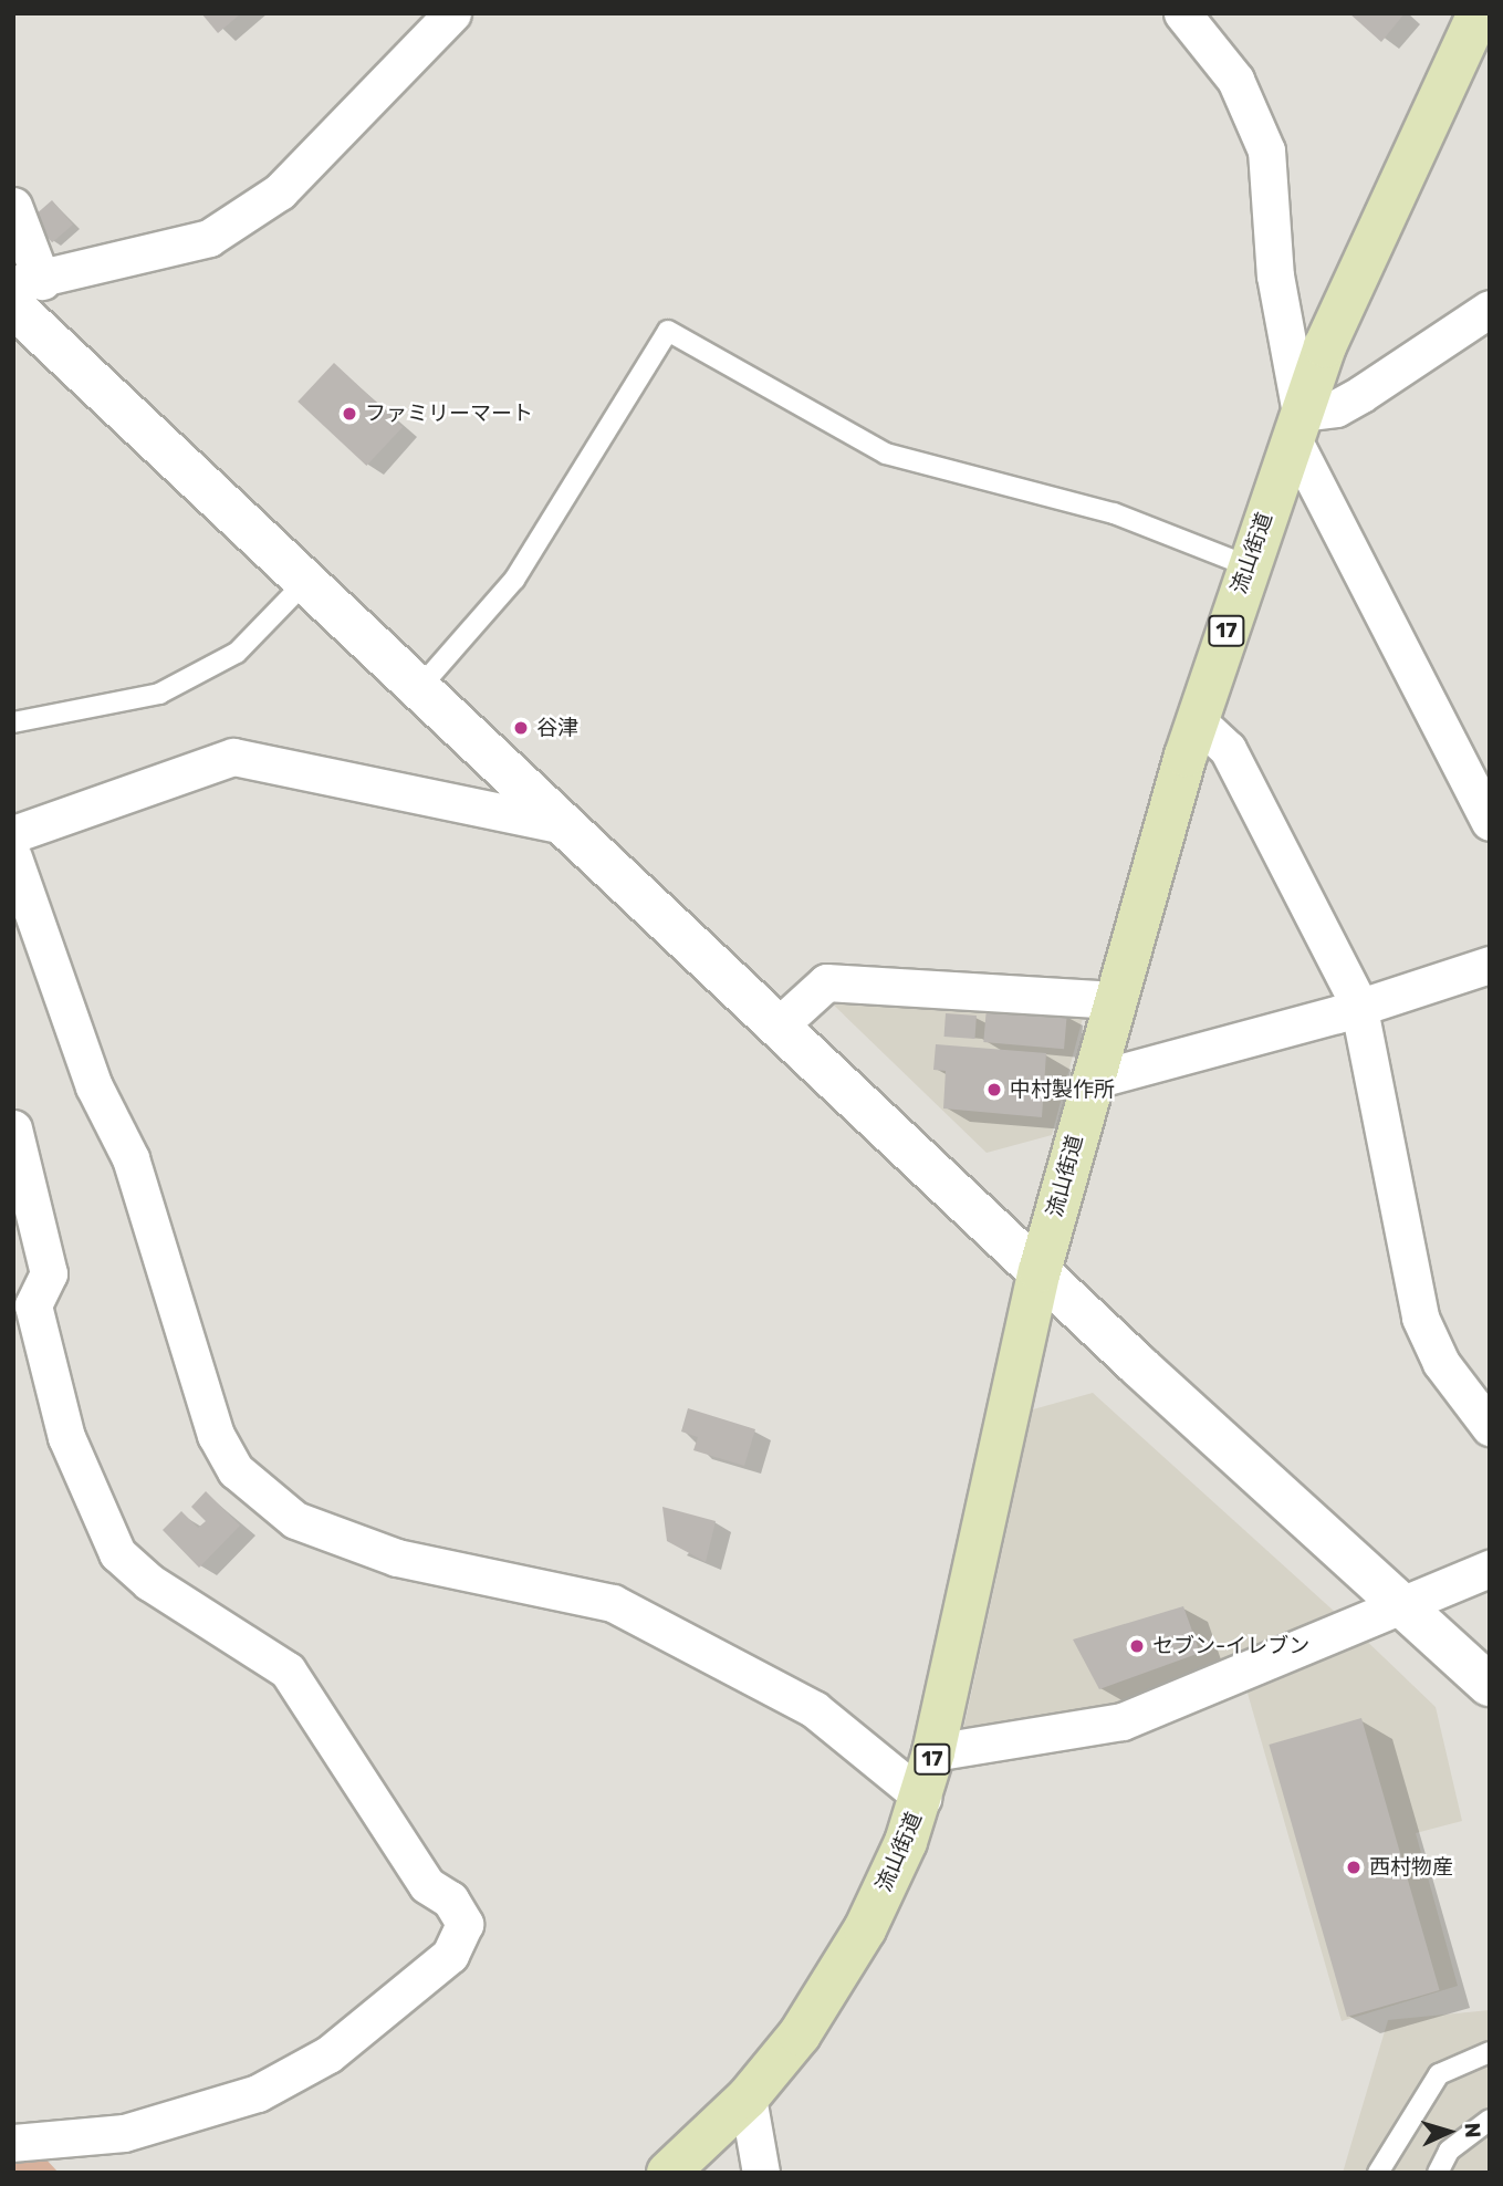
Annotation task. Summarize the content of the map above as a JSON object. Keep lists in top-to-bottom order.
{
  "streets": {
    "main road": ["流山街道", "17"]
  },
  "places": [
    "ファミリーマート",
    "谷津",
    "中村製作所",
    "セブン-イレブン",
    "西村物産"
  ],
  "north": "right"
}
